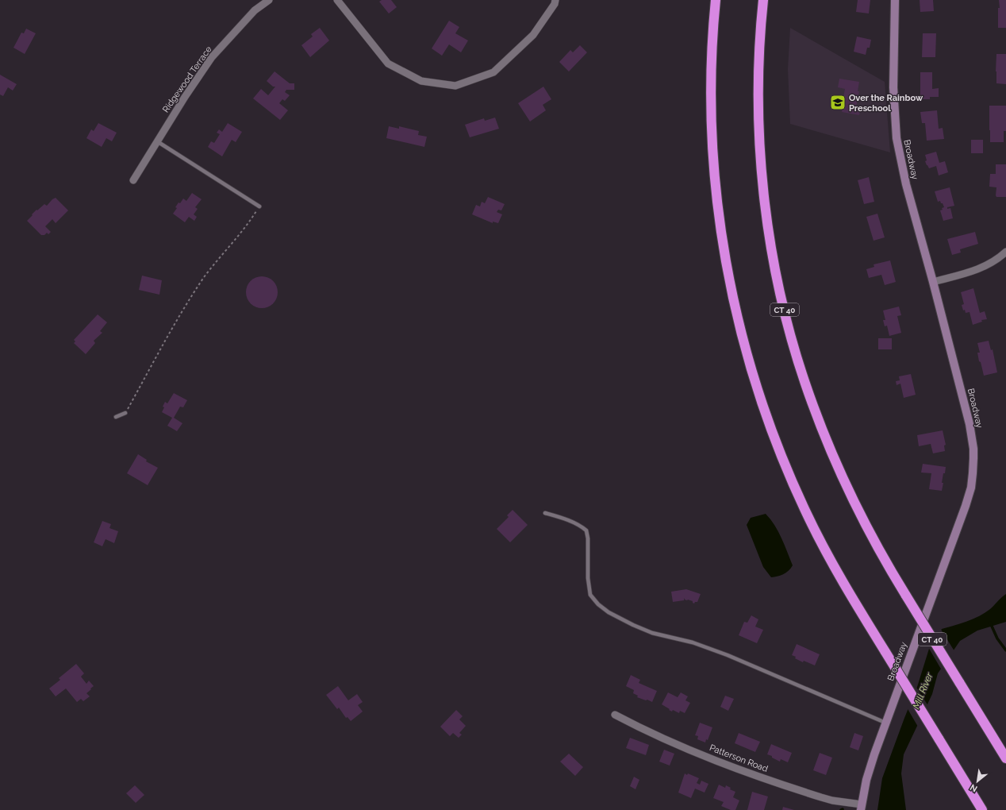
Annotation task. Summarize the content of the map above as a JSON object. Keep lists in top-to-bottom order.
{
  "streets": {
    "highway": ["CT 40"],
    "main road": ["Broadway"],
    "street": ["Ridgewood Terrace", "Patterson Road"]
  },
  "crossings": [
    ["Broadway", "Patterson Road"]
  ],
  "water": ["Mill River"],
  "places": {
    "school or university": ["Over the Rainbow Preschool"]
  },
  "north": "bottom left"
}
